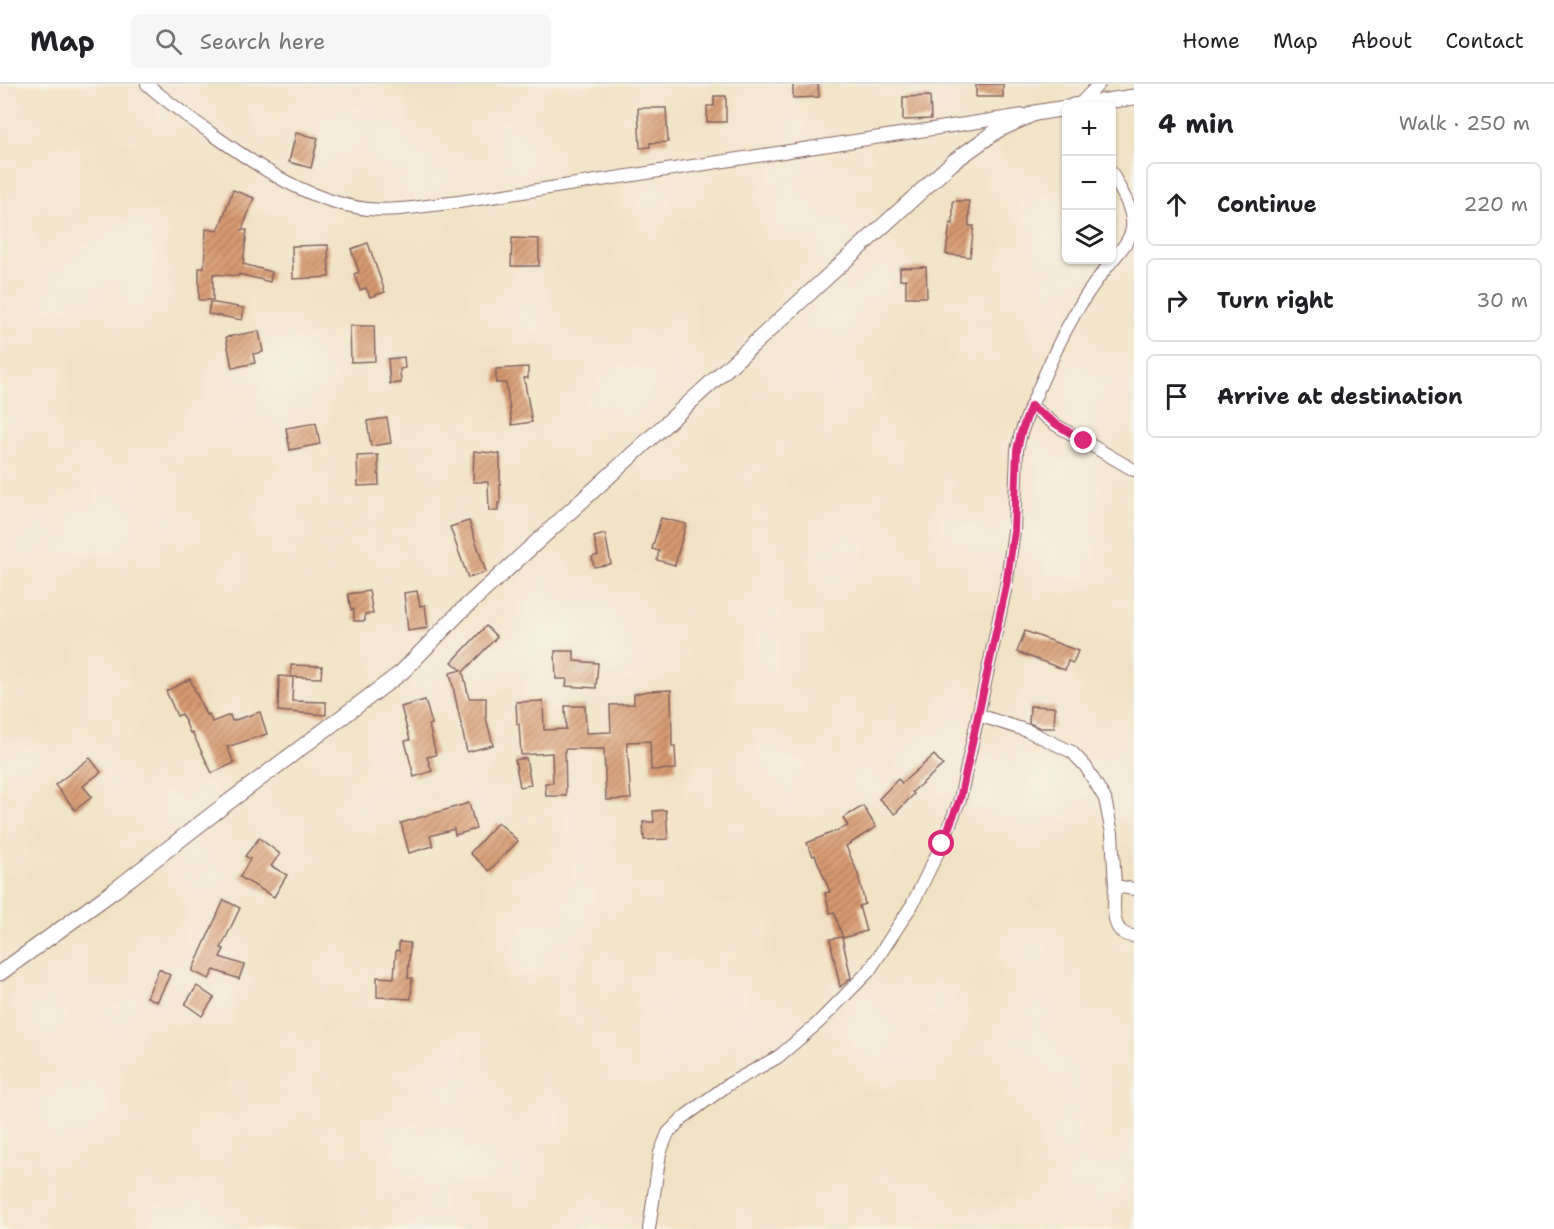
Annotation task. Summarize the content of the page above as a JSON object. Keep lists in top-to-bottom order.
{
  "page": {
    "header": "Map",
    "search": "Search here",
    "nav": [
      "Home",
      "Map",
      "About",
      "Contact"
    ],
    "heading": ["4 min", "Walk · 250 m"],
    "map_buttons": ["+", "−"],
    "list": [
      ["Continue", "220 m"],
      ["Turn right", "30 m"],
      "Arrive at destination"
    ]
  }
}
